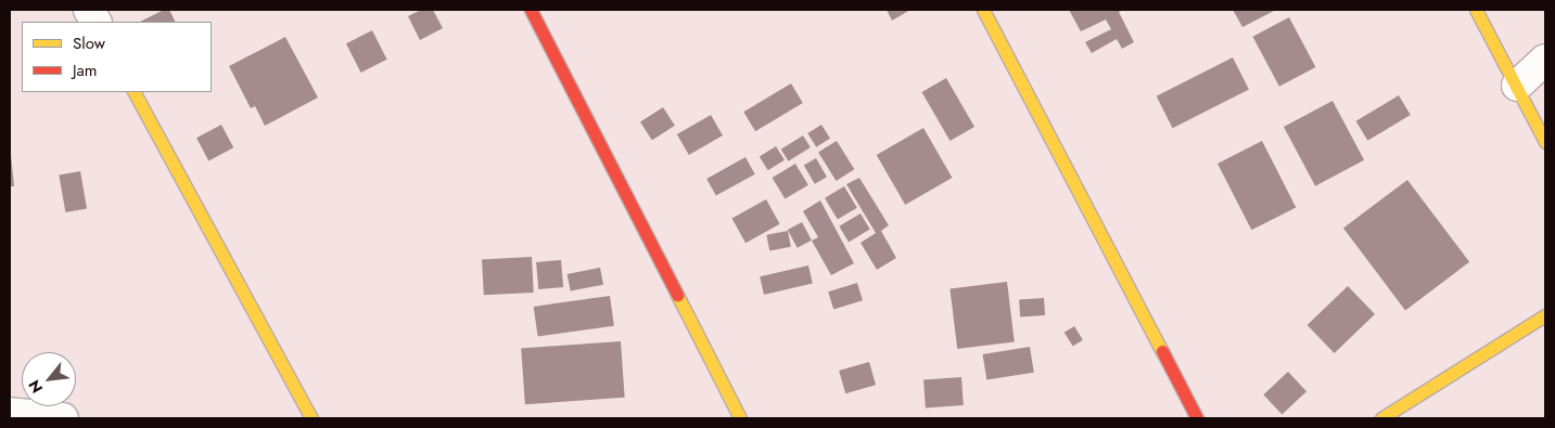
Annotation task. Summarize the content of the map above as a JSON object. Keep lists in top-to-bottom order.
{
  "legend": ["Slow", "Jam"],
  "north": "bottom left"
}
